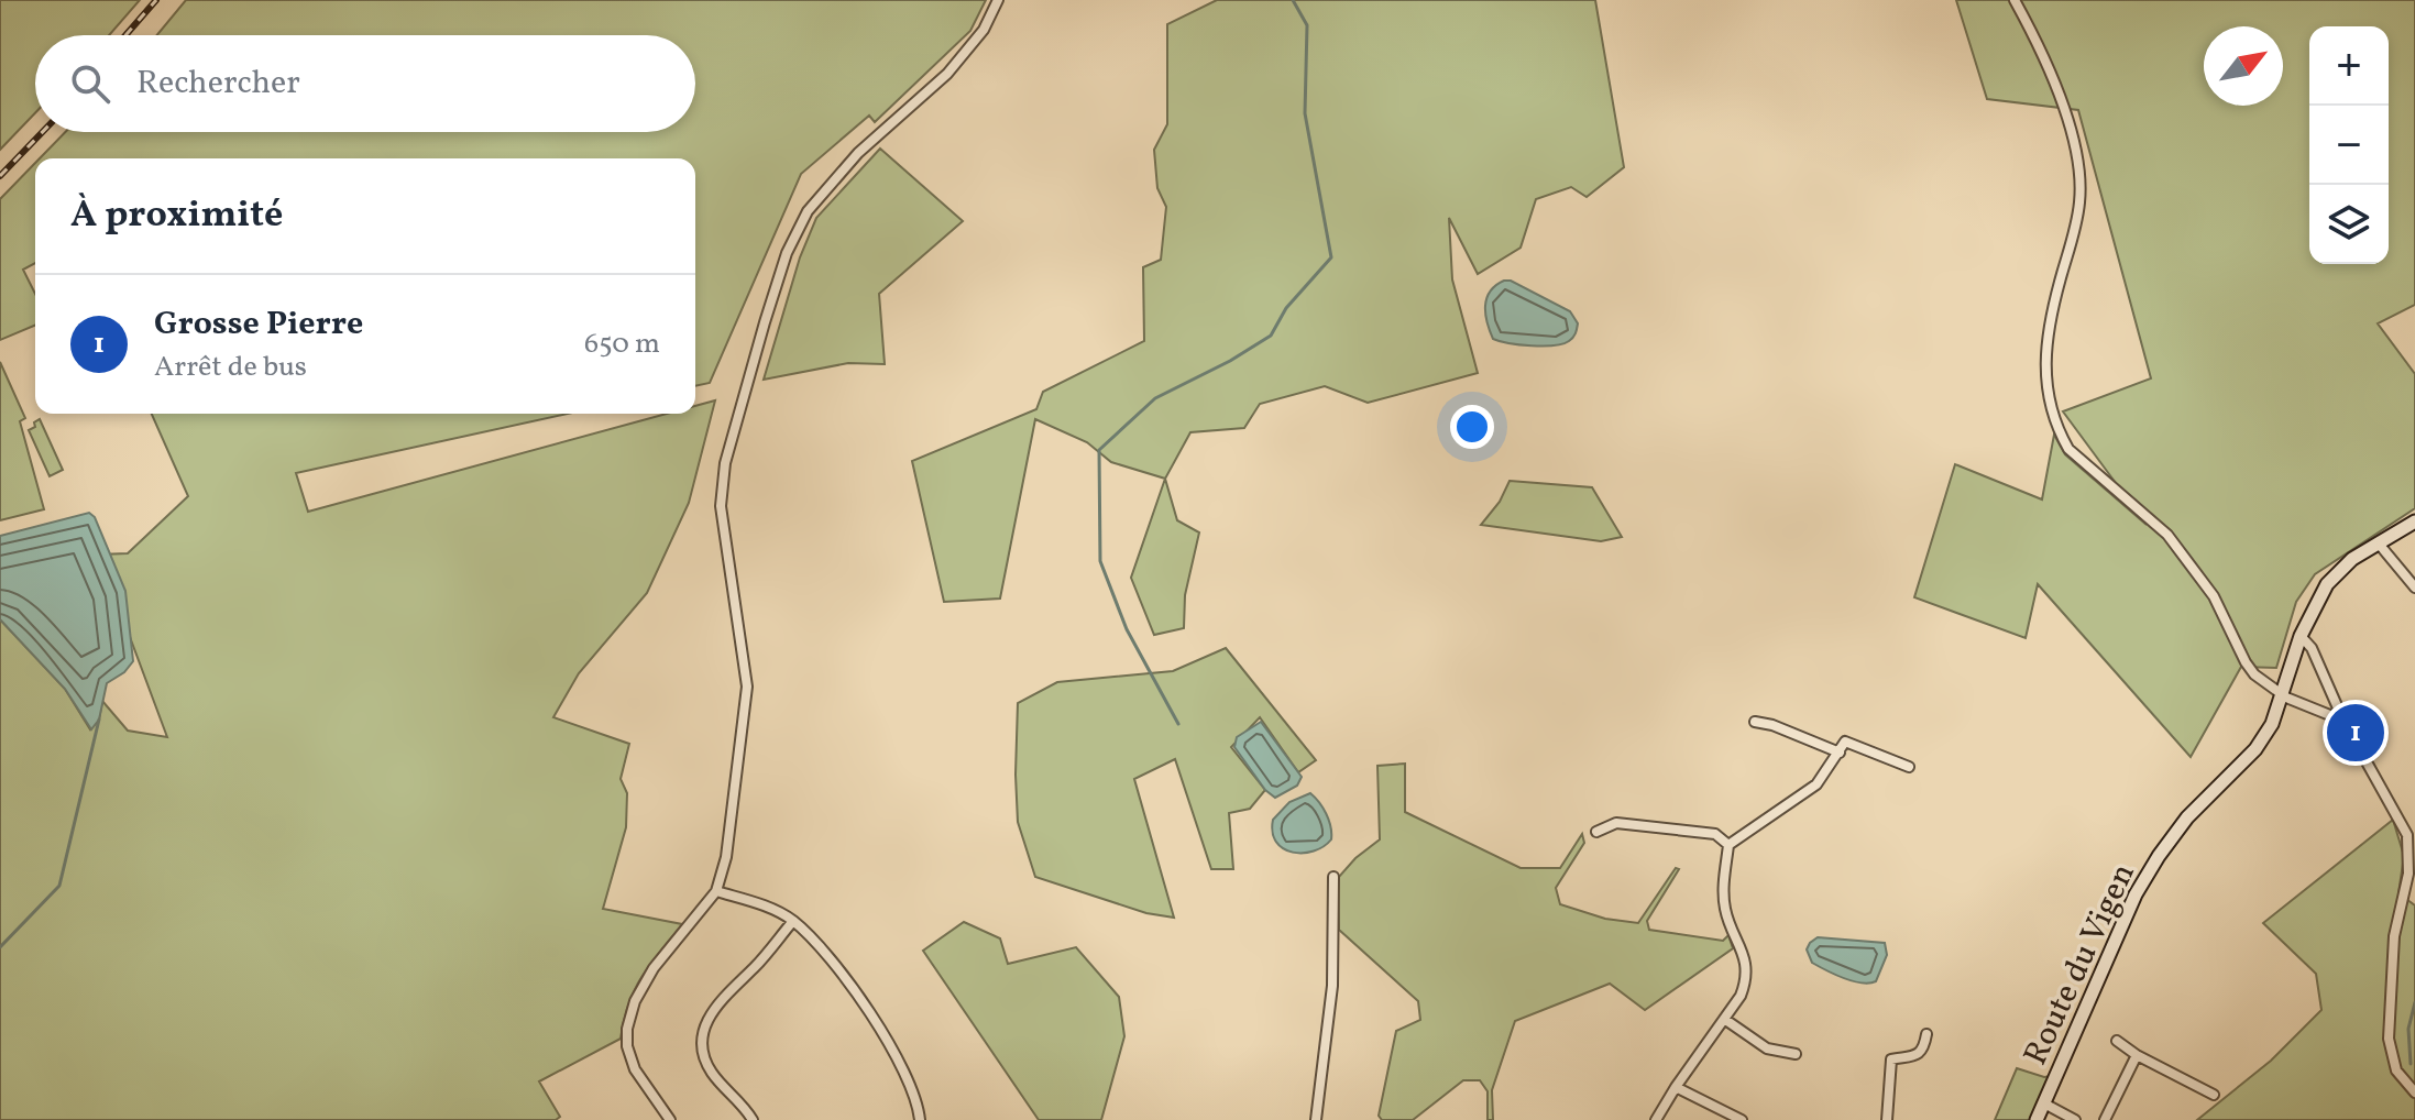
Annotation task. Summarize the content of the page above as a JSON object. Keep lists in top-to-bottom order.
{
  "streets": {
    "street": ["Route du Vigen"]
  },
  "north": "top right",
  "page": {
    "map_buttons": ["+", "−"],
    "search": "Rechercher",
    "heading": "À proximité",
    "list": [
      {
        "mark": "1",
        "name": "Grosse Pierre",
        "note": "Arrêt de bus",
        "value": "650 m"
      }
    ],
    "pins": "1"
  }
}
